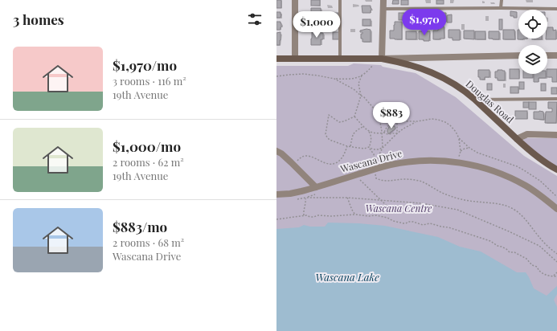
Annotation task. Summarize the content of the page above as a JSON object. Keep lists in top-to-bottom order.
{
  "streets": {
    "street": ["Douglas Road", "Wascana Drive"]
  },
  "water": ["Wascana Lake"],
  "parks": ["Wascana Centre"],
  "page": {
    "heading": "3 homes",
    "price": ["$1,970", "$1,000", "$883"],
    "list": [
      {
        "name": "$1,970/mo",
        "note": "3 rooms · 116 m² · 19th Avenue"
      },
      {
        "name": "$1,000/mo",
        "note": "2 rooms · 62 m² · 19th Avenue"
      },
      {
        "name": "$883/mo",
        "note": "2 rooms · 68 m² · Wascana Drive"
      }
    ]
  }
}
